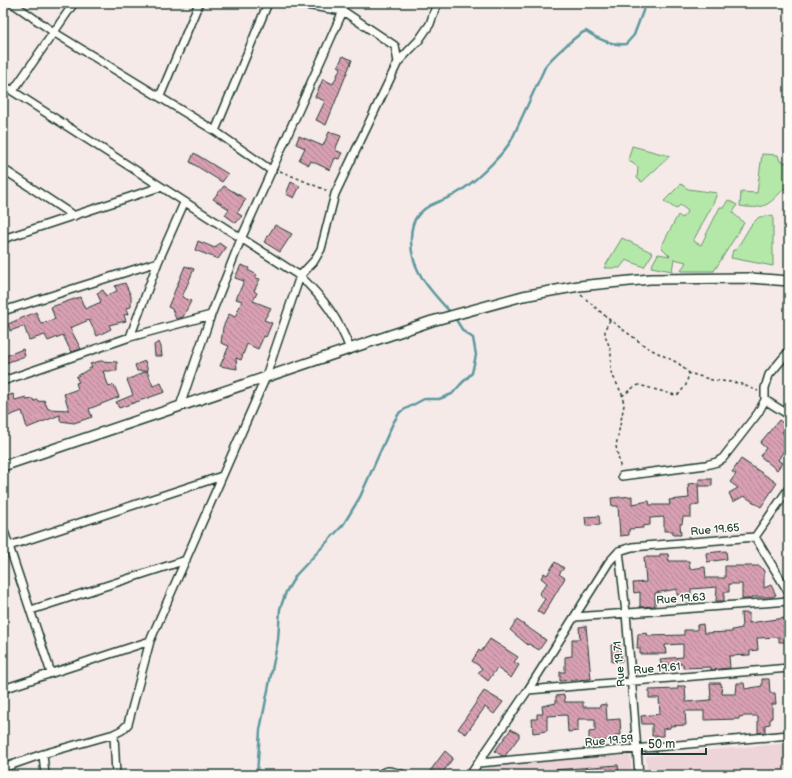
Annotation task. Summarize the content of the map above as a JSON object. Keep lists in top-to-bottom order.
{
  "streets": {
    "street": [
      "Rue 19.65",
      "Rue 19.63",
      "Rue 19.71",
      "Rue 19.61",
      "Rue 19.59"
    ]
  },
  "crossings": [
    ["Rue 19.65", "Rue 19.71"],
    ["Rue 19.63", "Rue 19.71"],
    ["Rue 19.71", "Rue 19.61"],
    ["Rue 19.71", "Rue 19.59"]
  ],
  "scale_bar": "50 m"
}
